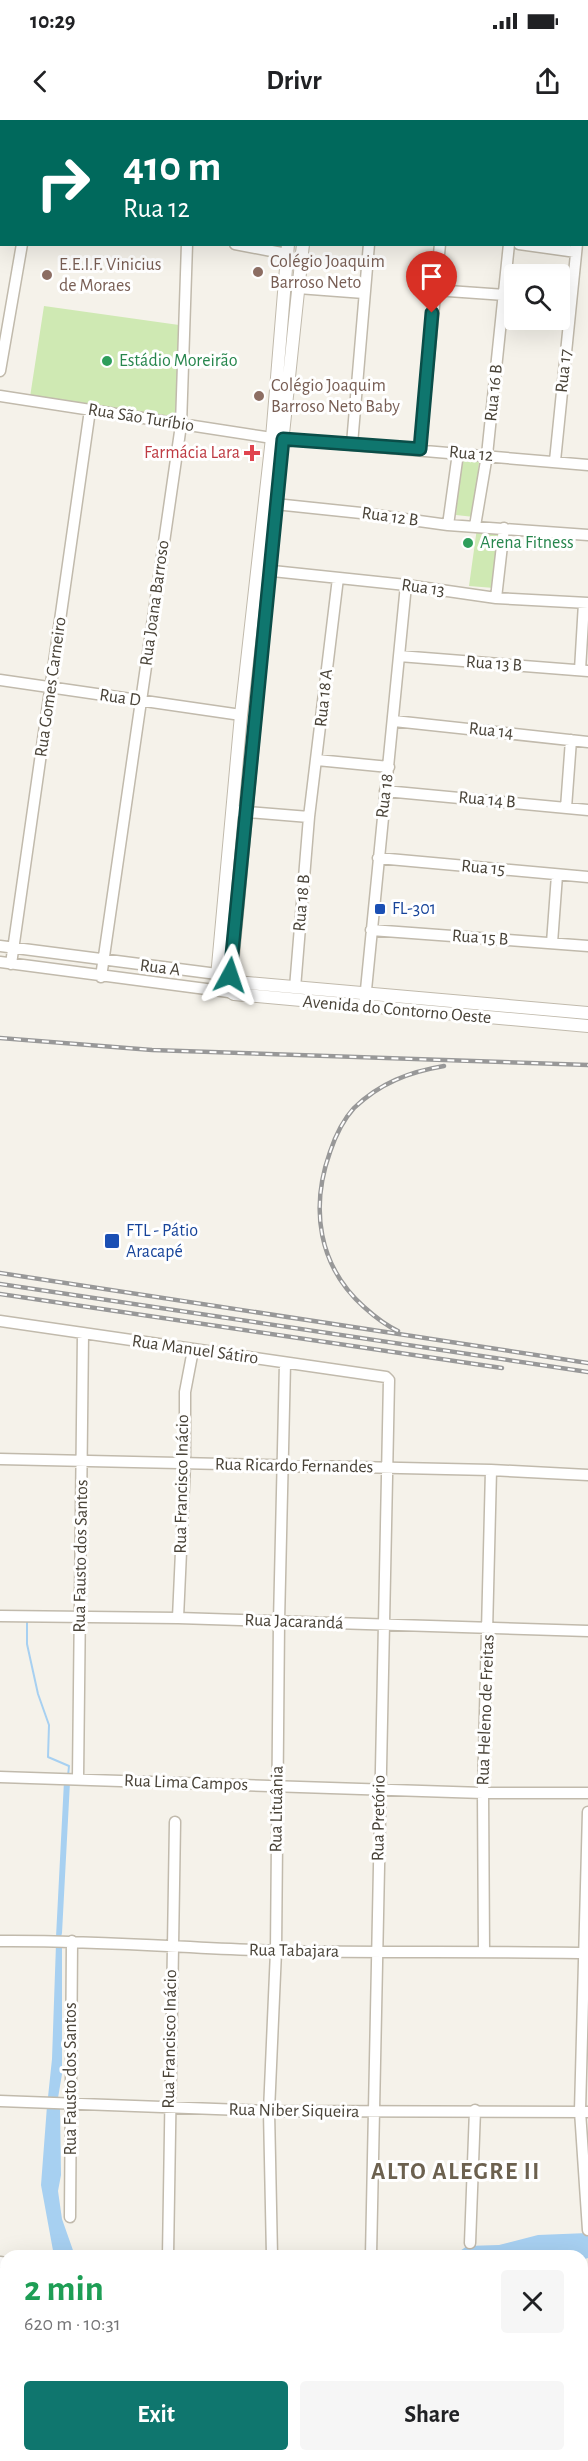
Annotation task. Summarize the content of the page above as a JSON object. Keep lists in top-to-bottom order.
{
  "streets": {
    "street": [
      "Rua 17",
      "Rua 16 B",
      "Rua São Turíbio",
      "Rua 12",
      "Rua 12 B",
      "Rua 13",
      "Rua Joana Barroso",
      "Rua 13 B",
      "Rua Gomes Carneiro",
      "Rua D",
      "Rua 18 A",
      "Rua 14",
      "Rua 18",
      "Rua 14 B",
      "Rua 15",
      "Rua 18 B",
      "Rua 15 B",
      "Rua A",
      "Avenida do Contorno Oeste",
      "Rua Manuel Sátiro",
      "Rua Ricardo Fernandes",
      "Rua Francisco Inácio",
      "Rua Fausto dos Santos",
      "Rua Jacarandá",
      "Rua Heleno de Freitas",
      "Rua Lima Campos",
      "Rua Lituânia",
      "Rua Pretório",
      "Rua Tabajara",
      "Rua Niber Siqueira"
    ]
  },
  "crossings": [
    ["Rua 17", "Rua 12"],
    ["Rua 16 B", "Rua 12"],
    ["Rua 16 B", "Rua 12 B"],
    ["Rua São Turíbio", "Rua 12"],
    ["Rua São Turíbio", "Rua Joana Barroso"],
    ["Rua São Turíbio", "Rua Gomes Carneiro"],
    ["Rua 13", "Rua 18 A"],
    ["Rua 13", "Rua 18"],
    ["Rua Joana Barroso", "Rua D"],
    ["Rua Joana Barroso", "Rua A"],
    ["Rua 13 B", "Rua 18"],
    ["Rua Gomes Carneiro", "Rua D"],
    ["Rua Gomes Carneiro", "Rua A"],
    ["Rua 18 A", "Rua 18 B"],
    ["Rua 14", "Rua 18"],
    ["Rua 18", "Rua 14 B"],
    ["Rua 18", "Rua 15"],
    ["Rua 18", "Rua 15 B"],
    ["Rua 18", "Avenida do Contorno Oeste"],
    ["Rua 18 B", "Avenida do Contorno Oeste"],
    ["Rua Manuel Sátiro", "Rua Francisco Inácio"],
    ["Rua Manuel Sátiro", "Rua Fausto dos Santos"],
    ["Rua Manuel Sátiro", "Rua Lituânia"],
    ["Rua Manuel Sátiro", "Rua Pretório"],
    ["Rua Ricardo Fernandes", "Rua Francisco Inácio"],
    ["Rua Ricardo Fernandes", "Rua Fausto dos Santos"],
    ["Rua Ricardo Fernandes", "Rua Heleno de Freitas"],
    ["Rua Ricardo Fernandes", "Rua Lituânia"],
    ["Rua Ricardo Fernandes", "Rua Pretório"],
    ["Rua Francisco Inácio", "Rua Jacarandá"],
    ["Rua Francisco Inácio", "Rua Tabajara"],
    ["Rua Francisco Inácio", "Rua Niber Siqueira"],
    ["Rua Fausto dos Santos", "Rua Jacarandá"],
    ["Rua Fausto dos Santos", "Rua Lima Campos"],
    ["Rua Fausto dos Santos", "Rua Tabajara"],
    ["Rua Fausto dos Santos", "Rua Niber Siqueira"],
    ["Rua Jacarandá", "Rua Heleno de Freitas"],
    ["Rua Jacarandá", "Rua Lituânia"],
    ["Rua Jacarandá", "Rua Pretório"],
    ["Rua Heleno de Freitas", "Rua Lima Campos"],
    ["Rua Heleno de Freitas", "Rua Tabajara"],
    ["Rua Lima Campos", "Rua Lituânia"],
    ["Rua Lima Campos", "Rua Pretório"],
    ["Rua Lituânia", "Rua Tabajara"],
    ["Rua Lituânia", "Rua Niber Siqueira"],
    ["Rua Pretório", "Rua Tabajara"],
    ["Rua Pretório", "Rua Niber Siqueira"]
  ],
  "districts": ["ALTO ALEGRE II"],
  "places": {
    "other": [
      "Colégio Joaquim Barroso Neto",
      "E.E.I.F. Vinicius de Moraes",
      "Estádio Moreirão",
      "Colégio Joaquim Barroso Neto Baby",
      "Arena Fitness"
    ],
    "health": ["Farmácia Lara"],
    "transit": ["FL-301", "FTL - Pátio Aracapé"]
  },
  "page": {
    "status": "10:29",
    "header": "Drivr",
    "turn": ["410 m", "Rua 12"],
    "heading": ["2 min", "620 m · 10:31"],
    "buttons": ["Exit", "Share"]
  }
}
